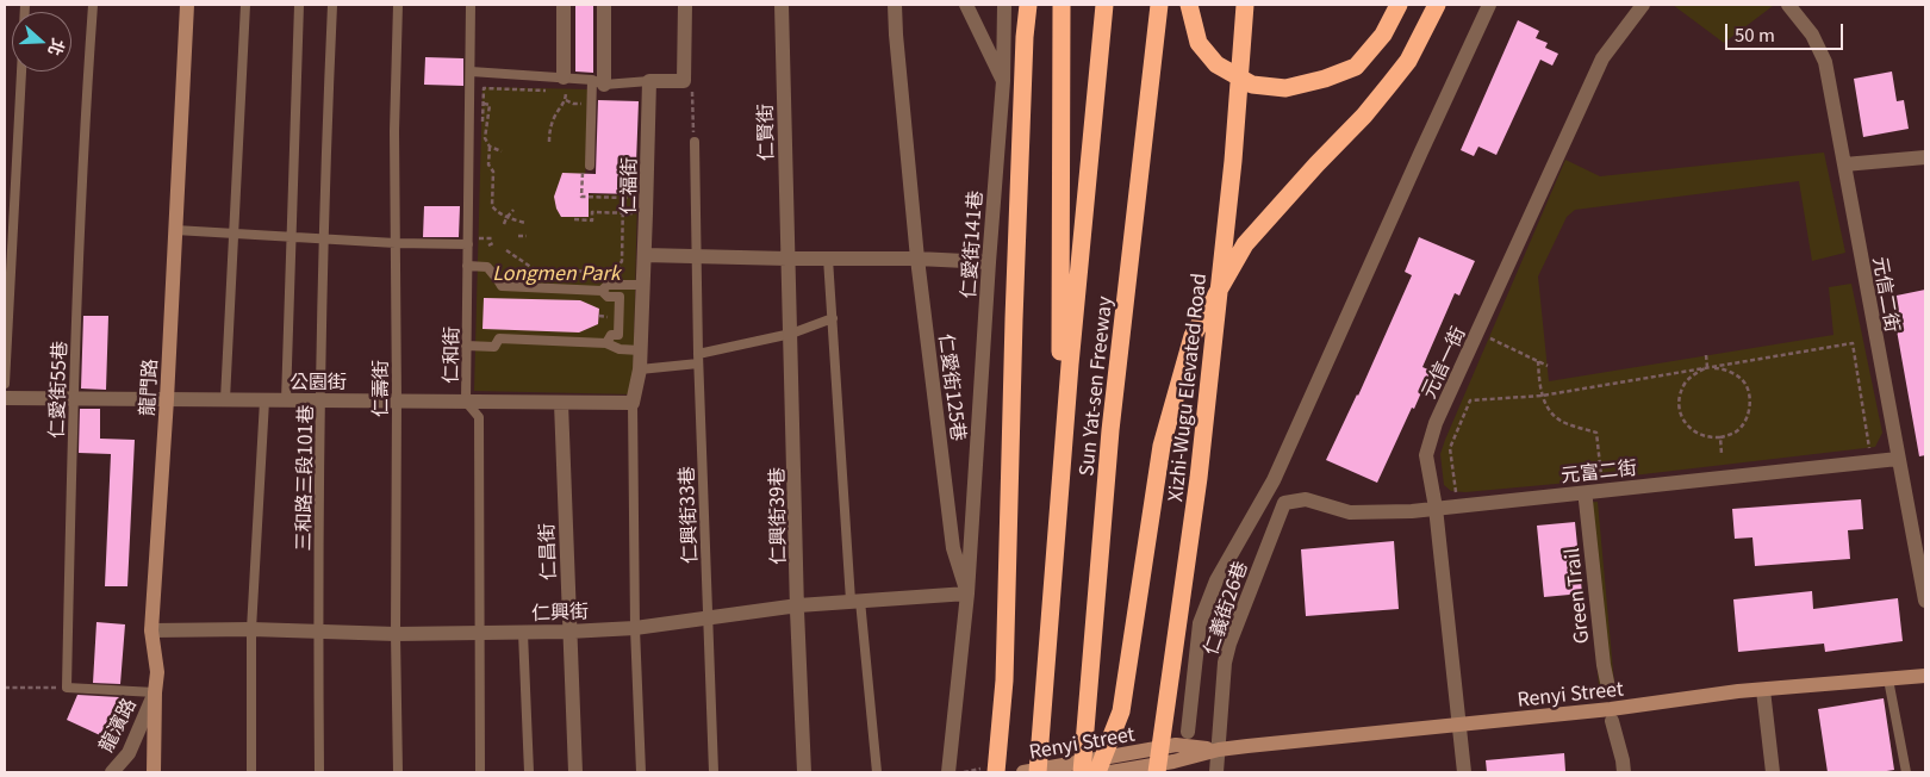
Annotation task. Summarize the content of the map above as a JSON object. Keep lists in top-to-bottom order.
{
  "streets": {
    "highway": ["Sun Yat-sen Freeway", "Xizhi-Wugu Elevated Road"],
    "street": [
      "仁賢街",
      "仁福街",
      "仁愛街141巷",
      "元信二街",
      "元信一街",
      "公園街",
      "龍門路",
      "仁愛街125巷",
      "元富二街",
      "仁興街39巷",
      "仁昌街",
      "Green Trail",
      "仁義街26巷",
      "仁興街",
      "Renyi Street",
      "龍濱路"
    ],
    "lane": [
      "仁和街",
      "仁壽街",
      "仁愛街55巷",
      "三和路三段101巷",
      "仁興街33巷"
    ]
  },
  "crossings": [
    ["仁賢街", "仁興街39巷"],
    ["仁福街", "公園街"],
    ["仁愛街141巷", "仁愛街125巷"],
    ["仁愛街141巷", "仁興街"],
    ["元信二街", "元富二街"],
    ["仁和街", "公園街"],
    ["仁和街", "仁興街"],
    ["元信一街", "元富二街"],
    ["元信一街", "Renyi Street"],
    ["公園街", "龍門路"],
    ["公園街", "仁壽街"],
    ["公園街", "仁愛街55巷"],
    ["公園街", "三和路三段101巷"],
    ["公園街", "仁昌街"],
    ["龍門路", "仁興街"],
    ["龍門路", "龍濱路"],
    ["仁愛街125巷", "仁興街"],
    ["仁壽街", "仁興街"],
    ["元富二街", "仁義街26巷"],
    ["三和路三段101巷", "仁興街"],
    ["仁興街33巷", "仁興街"],
    ["仁興街39巷", "仁興街"],
    ["仁昌街", "仁興街"],
    ["仁義街26巷", "Renyi Street"]
  ],
  "parks": ["Longmen Park"],
  "scale_bar": "50 m",
  "north": "right"
}
